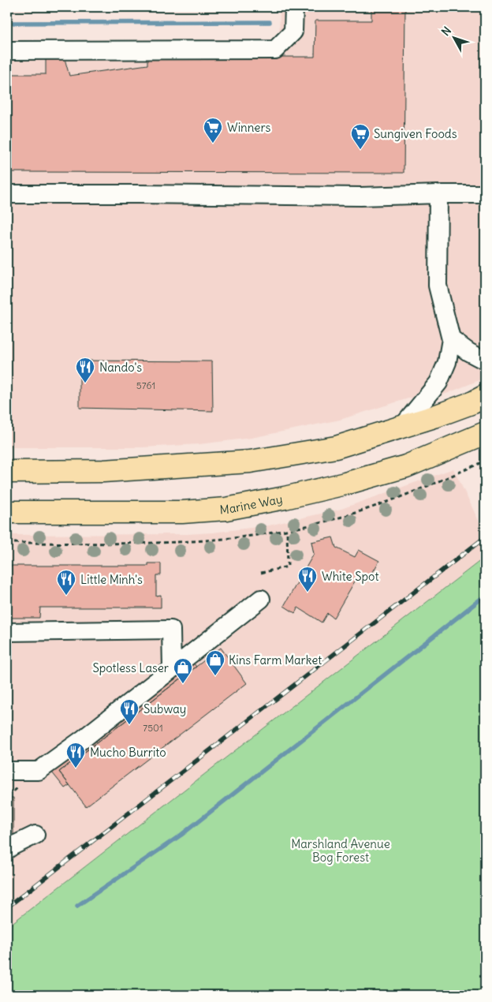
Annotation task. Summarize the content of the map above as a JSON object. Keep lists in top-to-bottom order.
{
  "streets": {
    "main road": ["Marine Way"]
  },
  "parks": ["Marshland Avenue Bog Forest"],
  "places": {
    "supermarket": ["Winners", "Sungiven Foods"],
    "restaurant": [
      "Nando's",
      "White Spot",
      "Little Minh's",
      "Subway",
      "Mucho Burrito"
    ],
    "shop": ["Kins Farm Market", "Spotless Laser"]
  },
  "house_numbers": ["5761", "7501"],
  "north": "top left"
}
